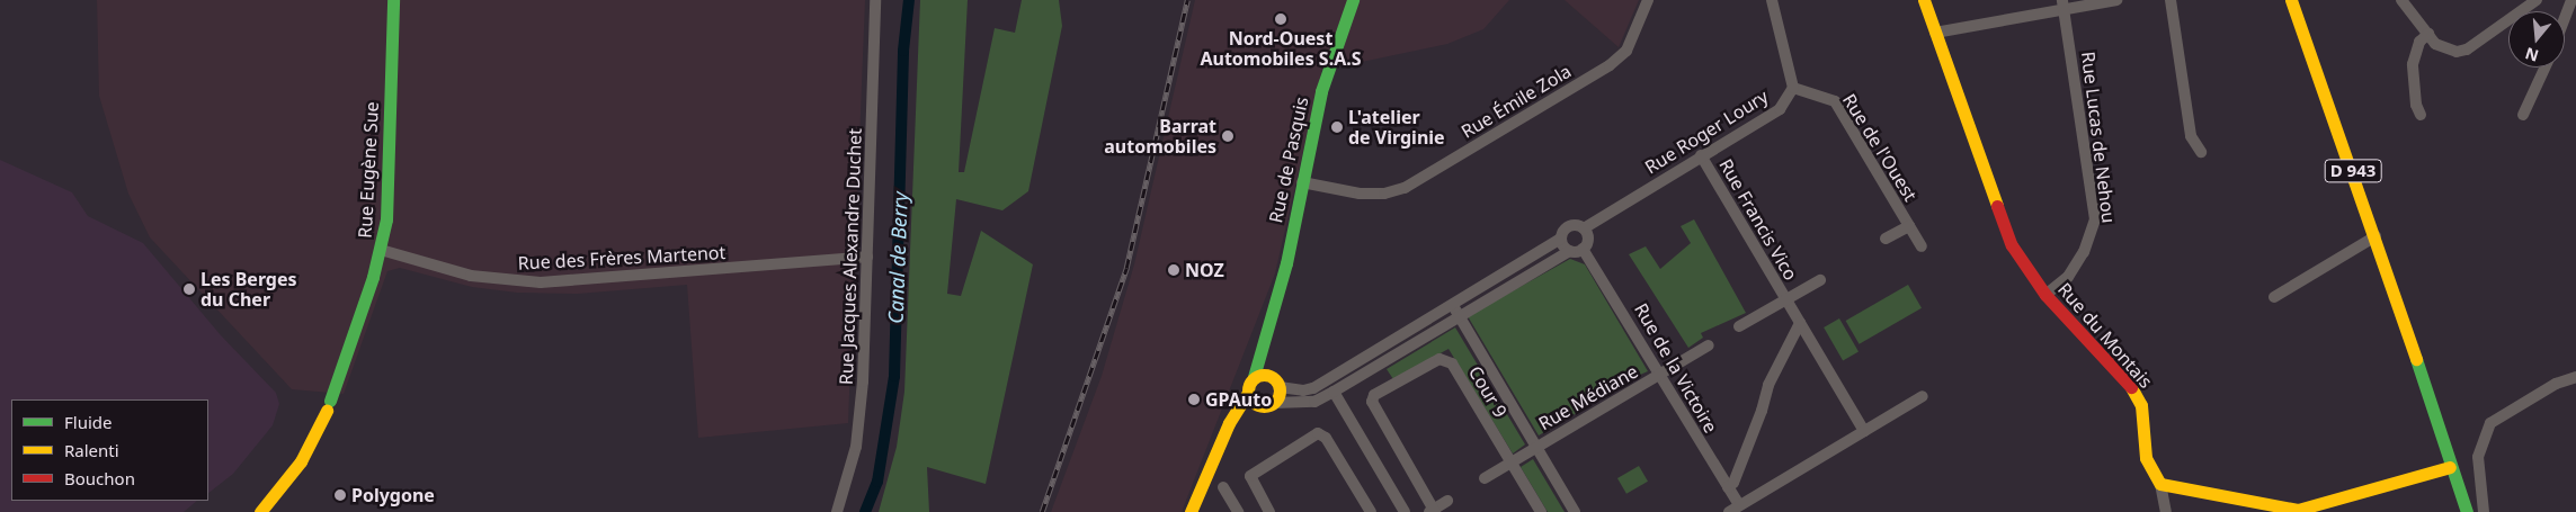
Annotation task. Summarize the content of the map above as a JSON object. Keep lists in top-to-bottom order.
{
  "streets": {
    "street": [
      "Rue Émile Zola",
      "Rue Roger Loury",
      "Rue Lucas de Nehou",
      "Rue de l'Ouest",
      "Rue de Pasquis",
      "Rue Eugène Sue",
      "D 943",
      "Rue Francis Vico",
      "Rue Jacques Alexandre Duchet",
      "Rue des Frères Martenot",
      "Rue du Montais",
      "Rue de la Victoire",
      "Cour 9",
      "Rue Médiane"
    ]
  },
  "crossings": [
    ["Rue Émile Zola", "Rue de Pasquis"],
    ["Rue Roger Loury", "Rue de l'Ouest"],
    ["Rue Roger Loury", "Rue de Pasquis"],
    ["Rue Roger Loury", "Rue Francis Vico"],
    ["Rue Roger Loury", "Rue de la Victoire"],
    ["Rue Lucas de Nehou", "Rue du Montais"],
    ["Rue Eugène Sue", "Rue des Frères Martenot"],
    ["Rue Jacques Alexandre Duchet", "Rue des Frères Martenot"],
    ["Rue de la Victoire", "Rue Médiane"],
    ["Cour 9", "Rue Médiane"]
  ],
  "water": ["Canal de Berry"],
  "places": [
    "Nord-Ouest Automobiles S.A.S",
    "L'atelier de Virginie",
    "Barrat automobiles",
    "NOZ",
    "Les Berges du Cher",
    "GPAuto",
    "Polygone"
  ],
  "legend": ["Fluide", "Ralenti", "Bouchon"],
  "north": "bottom"
}
